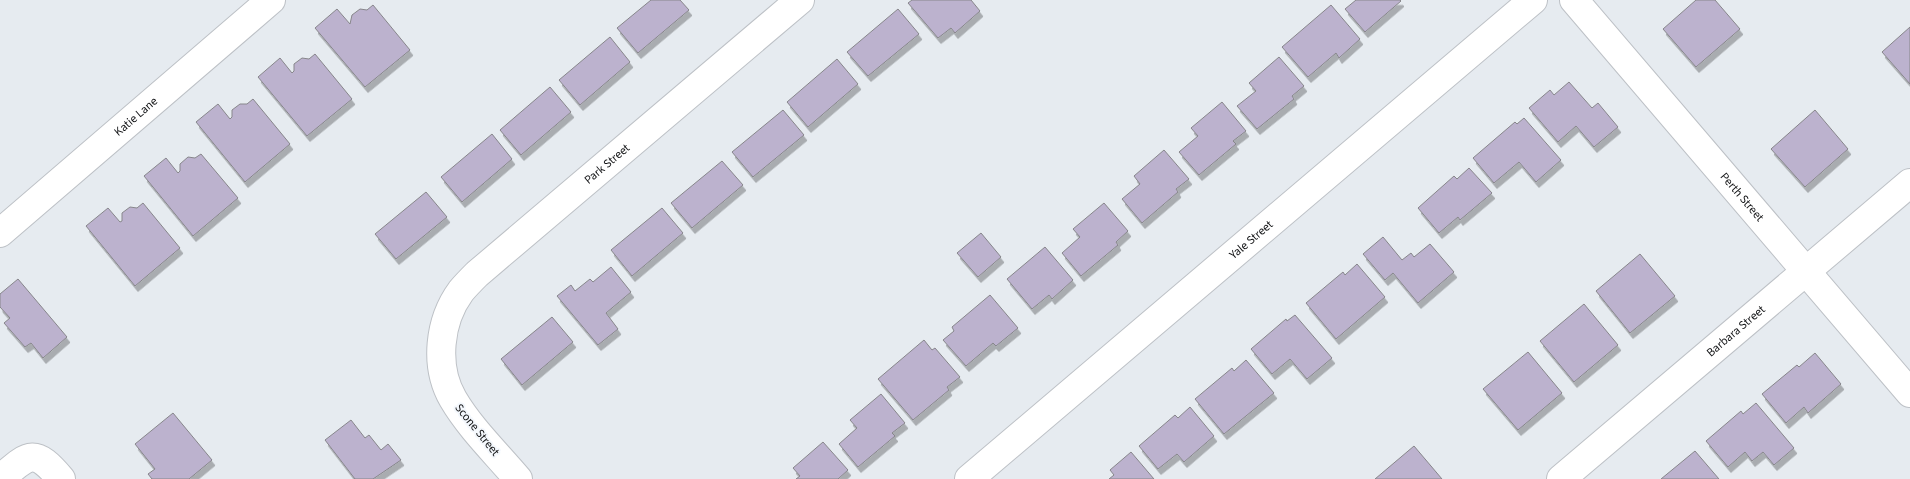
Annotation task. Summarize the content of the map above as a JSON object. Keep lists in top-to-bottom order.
{
  "streets": {
    "street": [
      "Katie Lane",
      "Park Street",
      "Perth Street",
      "Yale Street",
      "Barbara Street",
      "Scone Street"
    ]
  },
  "crossings": [
    ["Park Street", "Scone Street"],
    ["Perth Street", "Barbara Street"]
  ]
}
